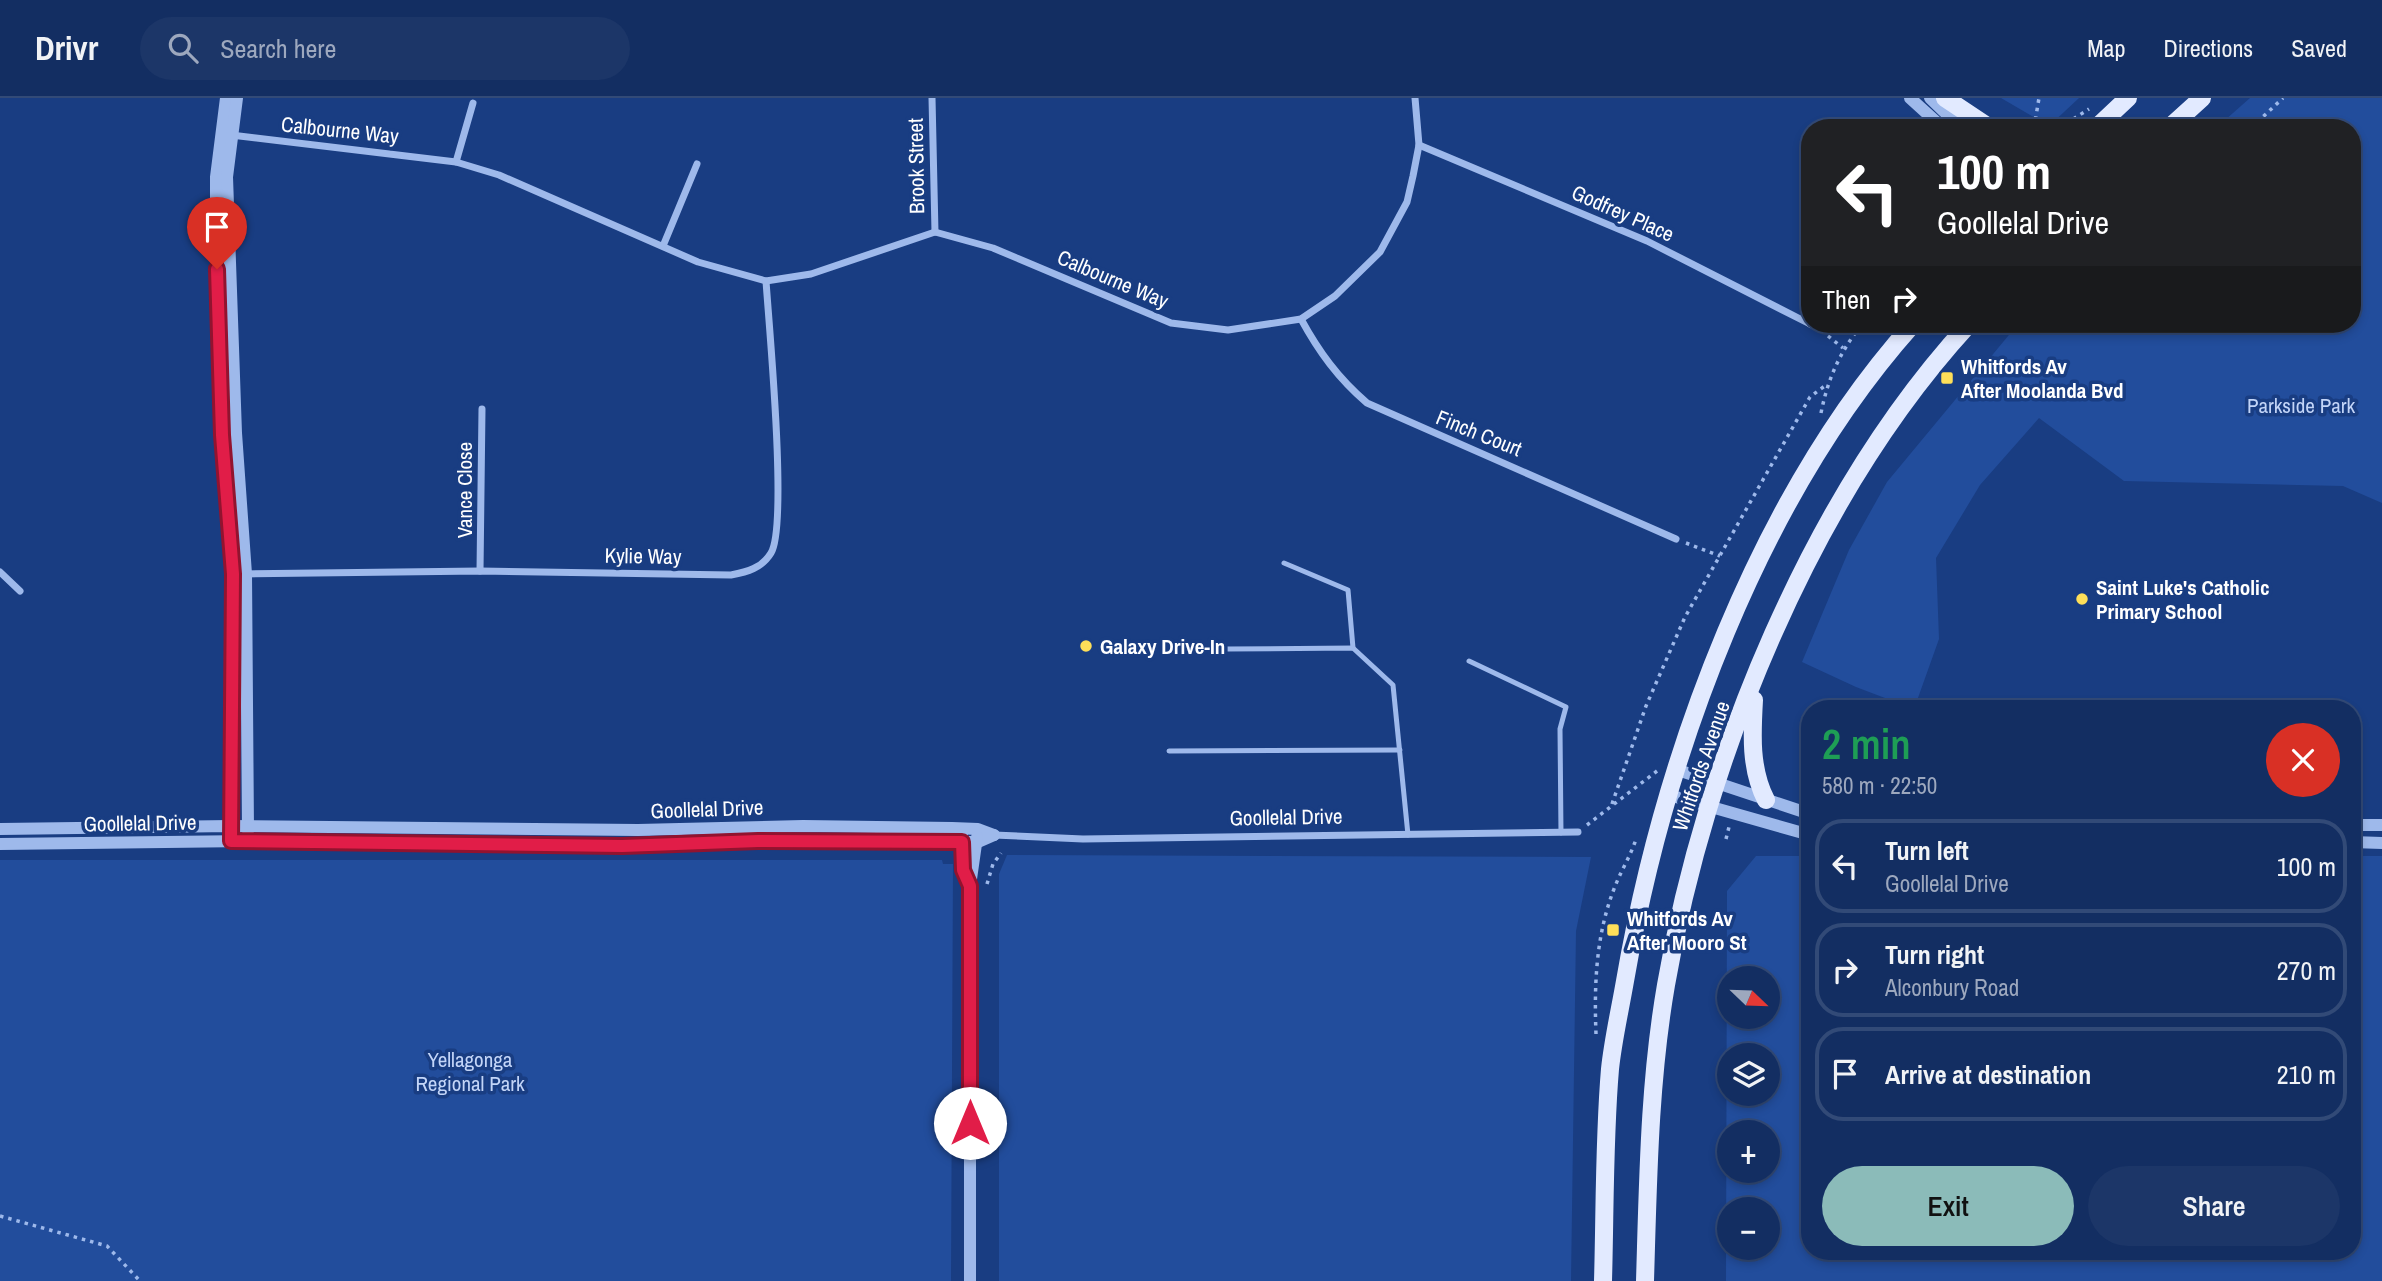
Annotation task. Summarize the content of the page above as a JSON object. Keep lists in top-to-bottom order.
{
  "streets": {
    "main road": ["Whitfords Avenue"],
    "street": [
      "Calbourne Way",
      "Brook Street",
      "Godfrey Place",
      "Finch Court",
      "Vance Close",
      "Kylie Way",
      "Goollelal Drive"
    ]
  },
  "crossings": [
    ["Calbourne Way", "Brook Street"],
    ["Calbourne Way", "Godfrey Place"],
    ["Calbourne Way", "Finch Court"],
    ["Calbourne Way", "Kylie Way"],
    ["Vance Close", "Kylie Way"]
  ],
  "parks": ["Parkside Park", "Yellagonga Regional Park"],
  "places": {
    "transit": ["Whitfords Av After Moolanda Bvd", "Whitfords Av After Mooro St"],
    "other": ["Saint Luke's Catholic Primary School", "Galaxy Drive-In"]
  },
  "north": "bottom right",
  "page": {
    "header": "Drivr",
    "search": "Search here",
    "nav": ["Map", "Directions", "Saved"],
    "turn": ["100 m", "Goollelal Drive"],
    "then": "Then",
    "heading": ["2 min", "580 m · 22:50"],
    "list": [
      {
        "name": "Turn left",
        "note": "Goollelal Drive",
        "value": "100 m"
      },
      {
        "name": "Turn right",
        "note": "Alconbury Road",
        "value": "270 m"
      },
      {
        "name": "Arrive at destination",
        "value": "210 m"
      }
    ],
    "map_buttons": ["+", "−"],
    "buttons": ["Exit", "Share"]
  }
}
